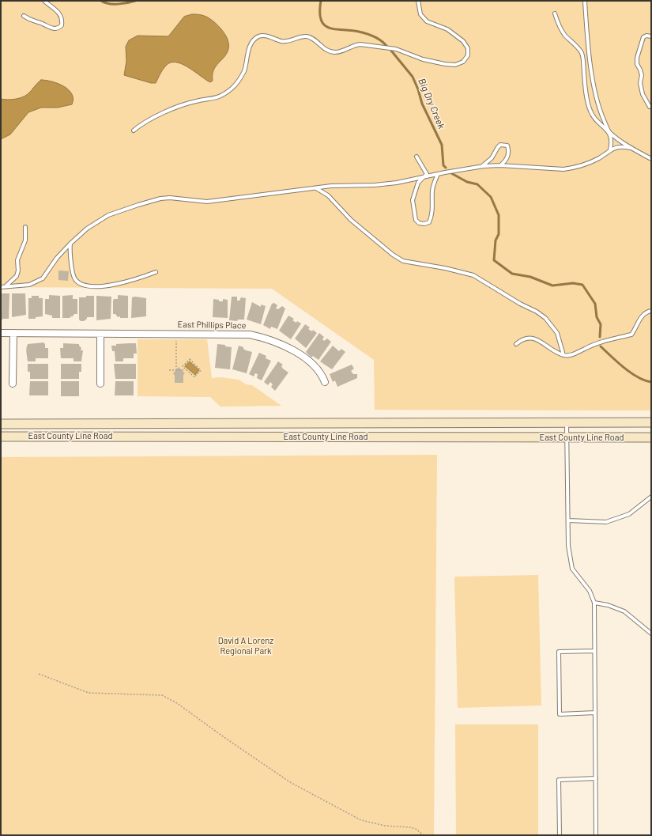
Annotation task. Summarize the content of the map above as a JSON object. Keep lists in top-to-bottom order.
{
  "streets": {
    "main road": ["East County Line Road"],
    "street": ["East Phillips Place"]
  },
  "water": ["Big Dry Creek"],
  "parks": ["David A Lorenz Regional Park"]
}
